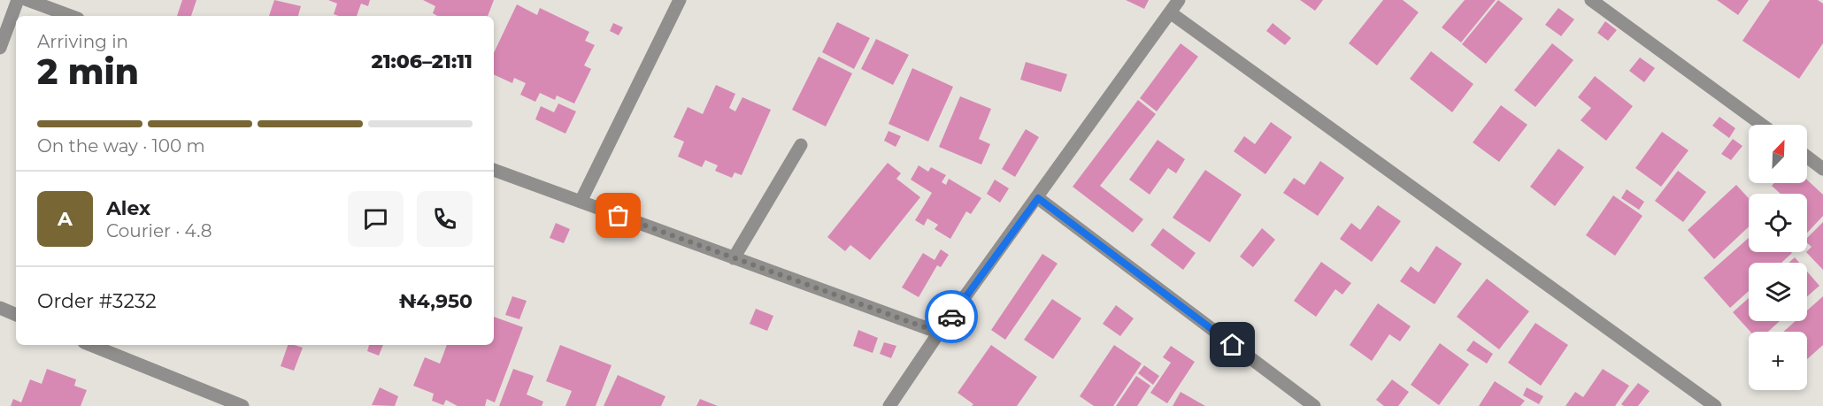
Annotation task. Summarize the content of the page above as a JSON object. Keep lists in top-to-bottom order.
{
  "north": "top right",
  "page": {
    "heading": ["2 min", "Arriving in", "21:06–21:11"],
    "panel": [
      "Alex",
      "Courier · 4.8",
      "Order #3232",
      "₦4,950"
    ],
    "bar": "On the way · 100 m",
    "map_buttons": "+",
    "round": "A"
  }
}
